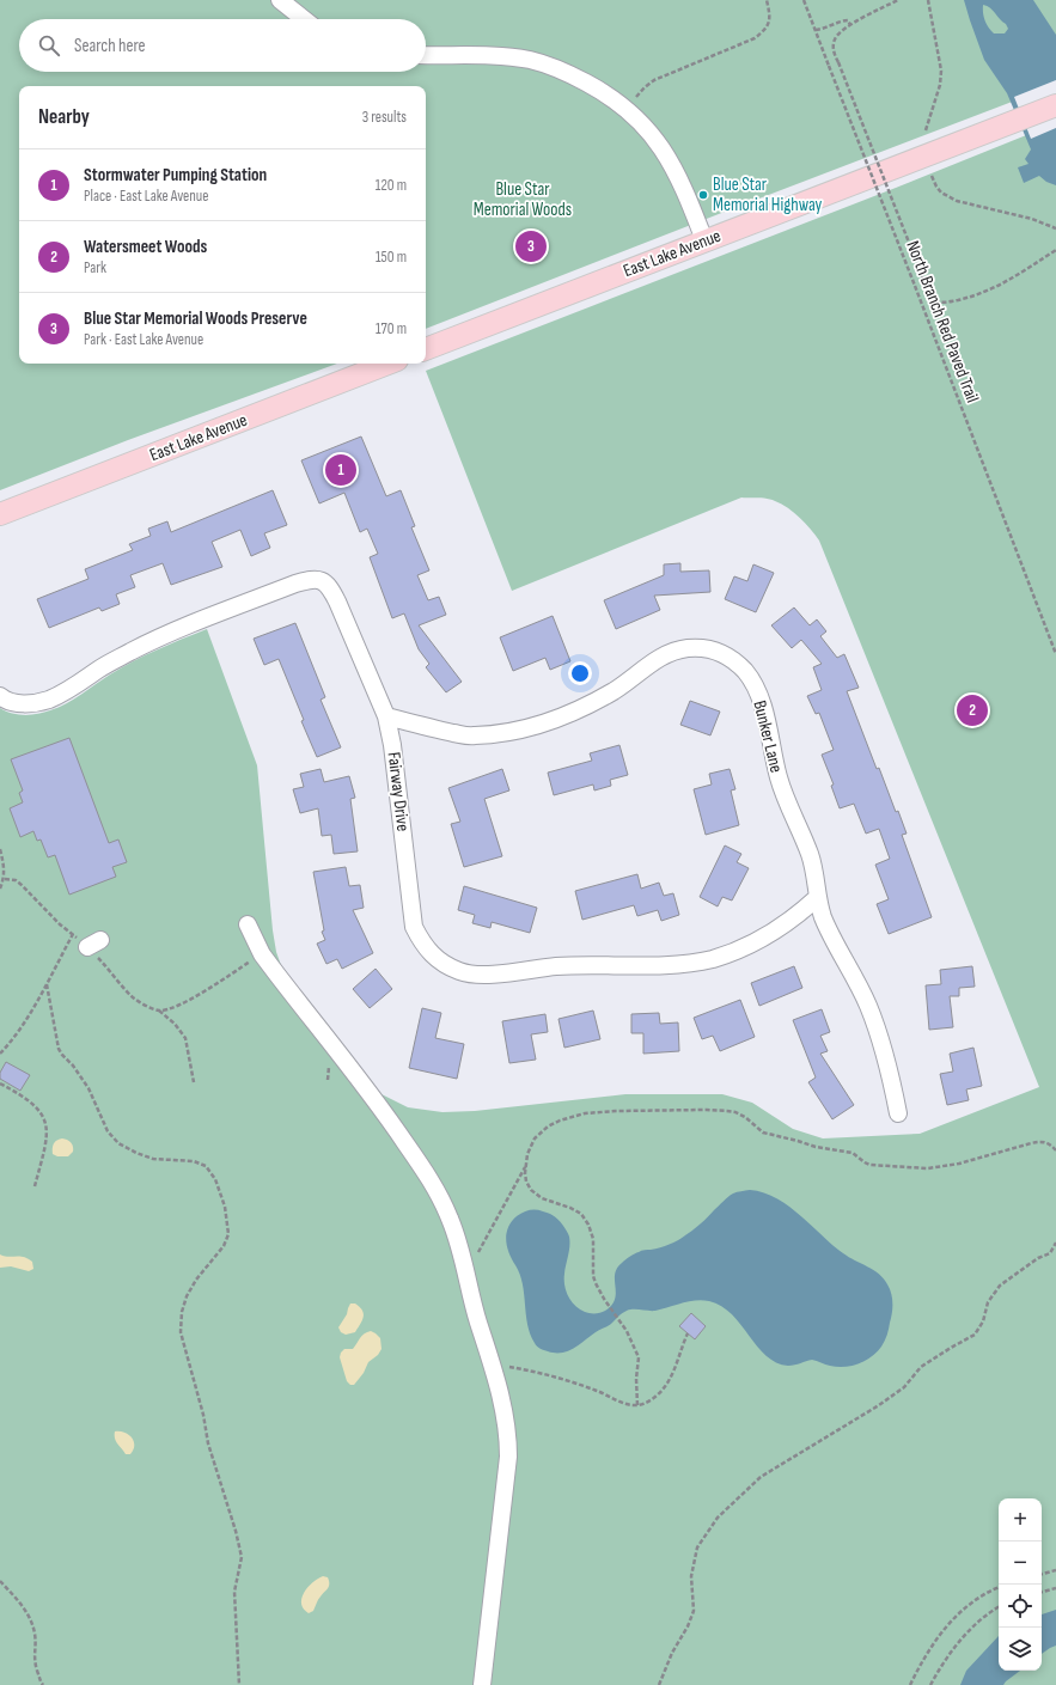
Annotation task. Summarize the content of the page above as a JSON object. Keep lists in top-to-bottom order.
{
  "streets": {
    "main road": ["East Lake Avenue"],
    "street": ["Bunker Lane", "Fairway Drive"],
    "path": ["North Branch Red Paved Trail"]
  },
  "crossings": [
    ["Bunker Lane", "Fairway Drive"]
  ],
  "parks": ["Blue Star Memorial Woods"],
  "places": ["Blue Star Memorial Highway"],
  "page": {
    "search": "Search here",
    "heading": ["Nearby", "3 results"],
    "list": [
      {
        "mark": "1",
        "name": "Stormwater Pumping Station",
        "note": "Place · East Lake Avenue",
        "value": "120 m"
      },
      {
        "mark": "2",
        "name": "Watersmeet Woods",
        "note": "Park",
        "value": "150 m"
      },
      {
        "mark": "3",
        "name": "Blue Star Memorial Woods Preserve",
        "note": "Park · East Lake Avenue",
        "value": "170 m"
      }
    ],
    "pins": ["3", "1", "2"],
    "map_buttons": ["+", "−"]
  }
}
